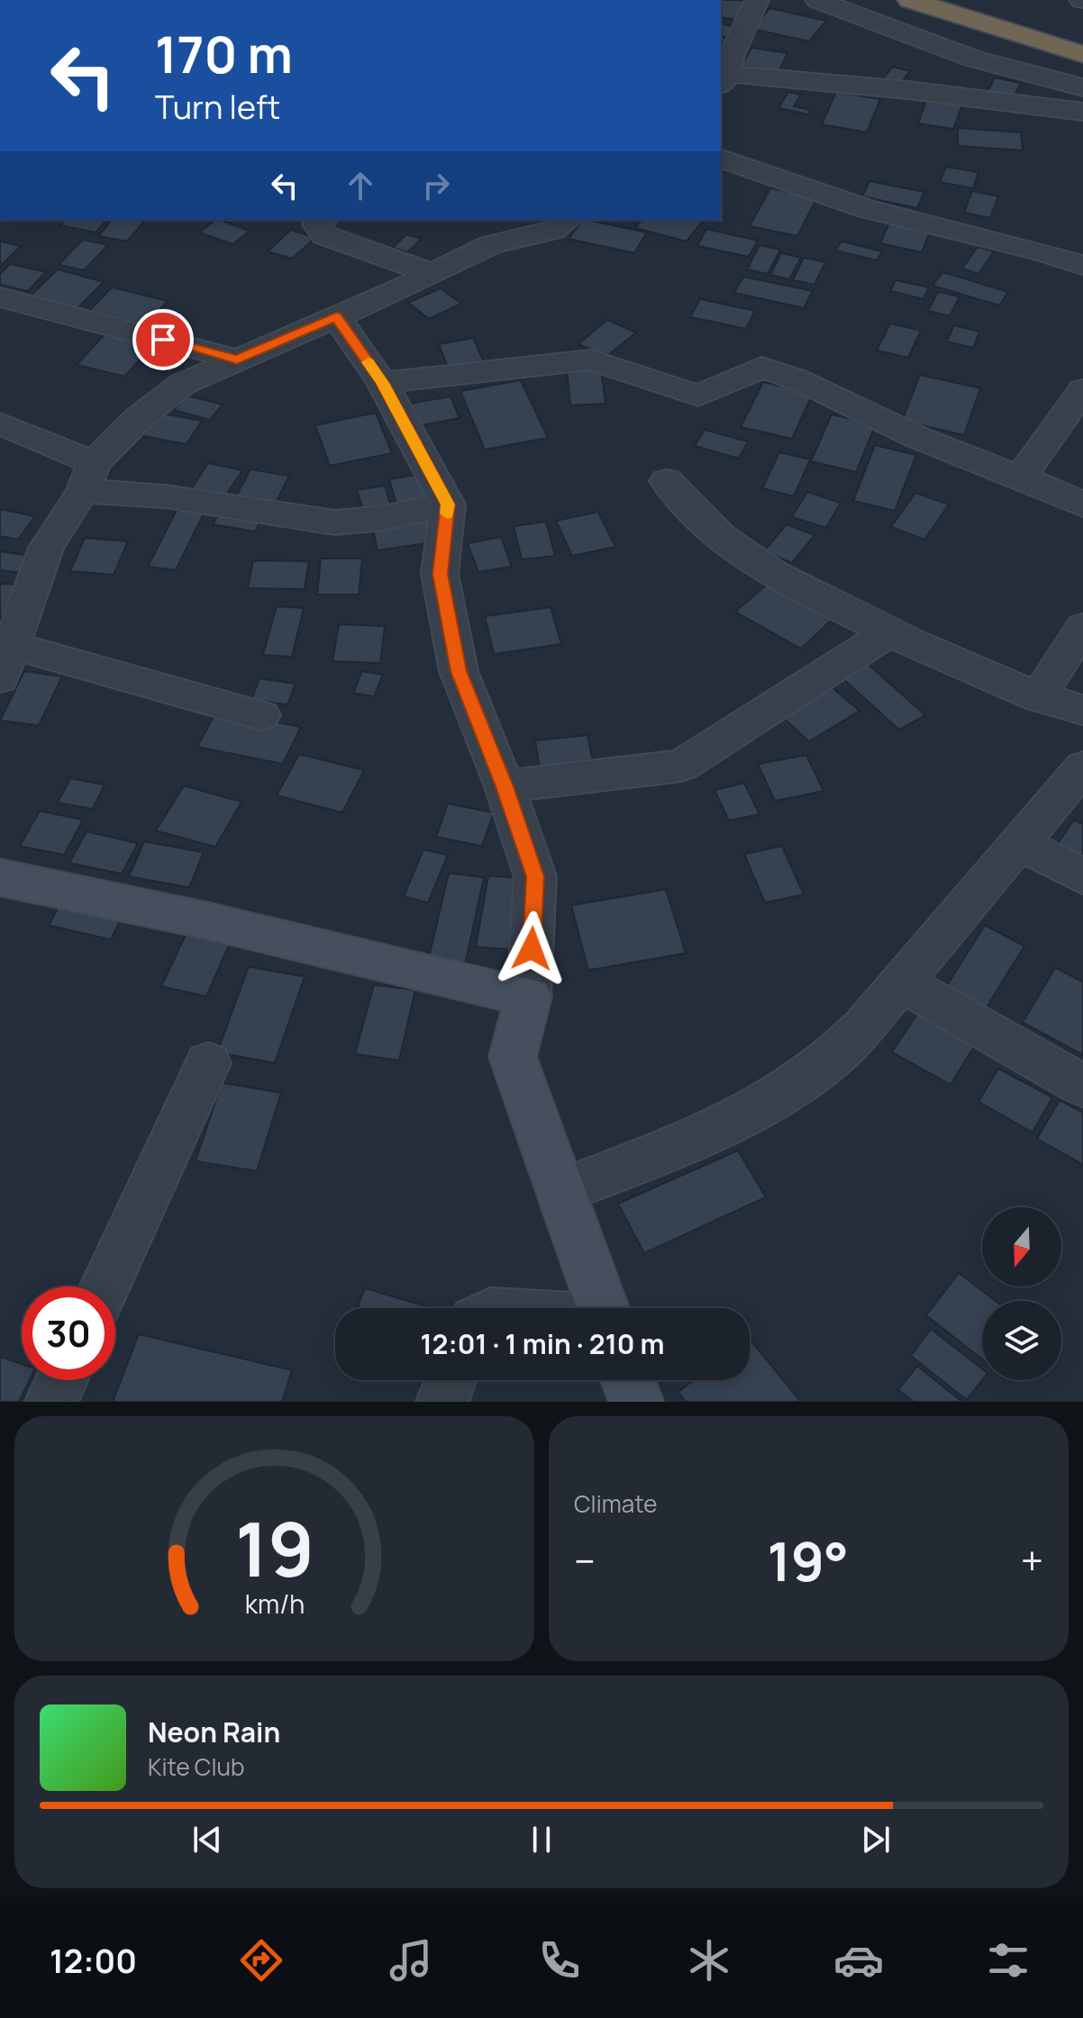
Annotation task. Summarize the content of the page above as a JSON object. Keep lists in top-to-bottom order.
{
  "north": "bottom",
  "page": {
    "turn": ["170 m", "Turn left"],
    "limit": "30",
    "trip": "12:01 · 1 min · 210 m",
    "tile": "Climate",
    "heat": ["−", "19°", "+"],
    "song": ["Neon Rain", "Kite Club"],
    "tabs": "12:00",
    "gauge": ["19", "km/h"]
  }
}
